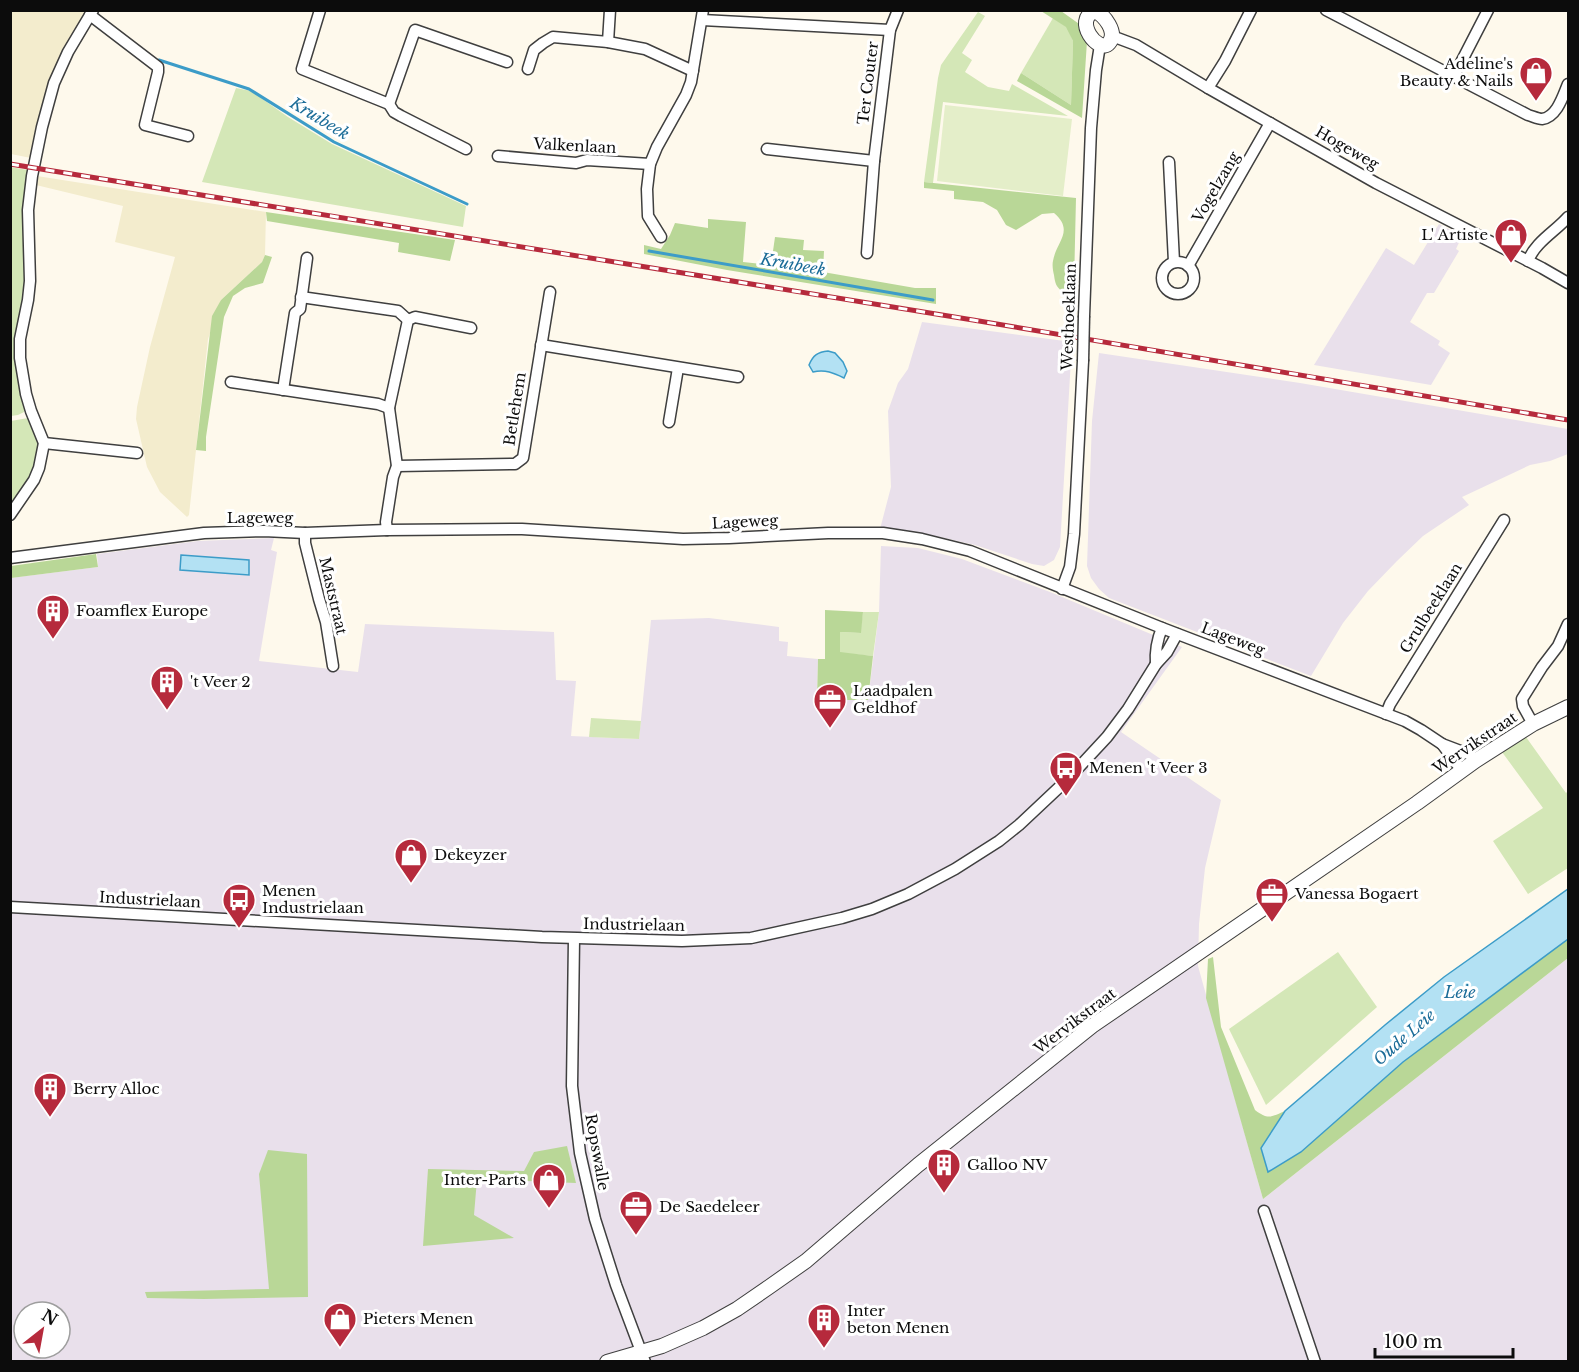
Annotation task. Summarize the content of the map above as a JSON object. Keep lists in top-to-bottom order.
{
  "streets": {
    "street": [
      "Ter Couter",
      "Valkenlaan",
      "Hogeweg",
      "Vogelzang",
      "Westhoeklaan",
      "Betlehem",
      "Lageweg",
      "Maststraat",
      "Grulbeeklaan",
      "Wervikstraat",
      "Industrielaan",
      "Ropswalle"
    ]
  },
  "crossings": [
    ["Hogeweg", "Vogelzang"],
    ["Westhoeklaan", "Lageweg"],
    ["Lageweg", "Maststraat"],
    ["Lageweg", "Grulbeeklaan"],
    ["Lageweg", "Wervikstraat"],
    ["Lageweg", "Industrielaan"],
    ["Wervikstraat", "Ropswalle"],
    ["Industrielaan", "Ropswalle"]
  ],
  "water": ["Kruibeek", "Leie", "Oude Leie"],
  "places": {
    "shop": [
      "Adeline's Beauty & Nails",
      "L' Artiste",
      "Dekeyzer",
      "Inter-Parts",
      "Pieters Menen"
    ],
    "building": [
      "Foamflex Europe",
      "'t Veer 2",
      "Berry Alloc",
      "Galloo NV",
      "Inter beton Menen"
    ],
    "office": ["Laadpalen Geldhof", "Vanessa Bogaert", "De Saedeleer"],
    "bus stop": ["Menen 't Veer 3", "Menen Industrielaan"]
  },
  "scale_bar": "100 m",
  "north": "top right"
}
